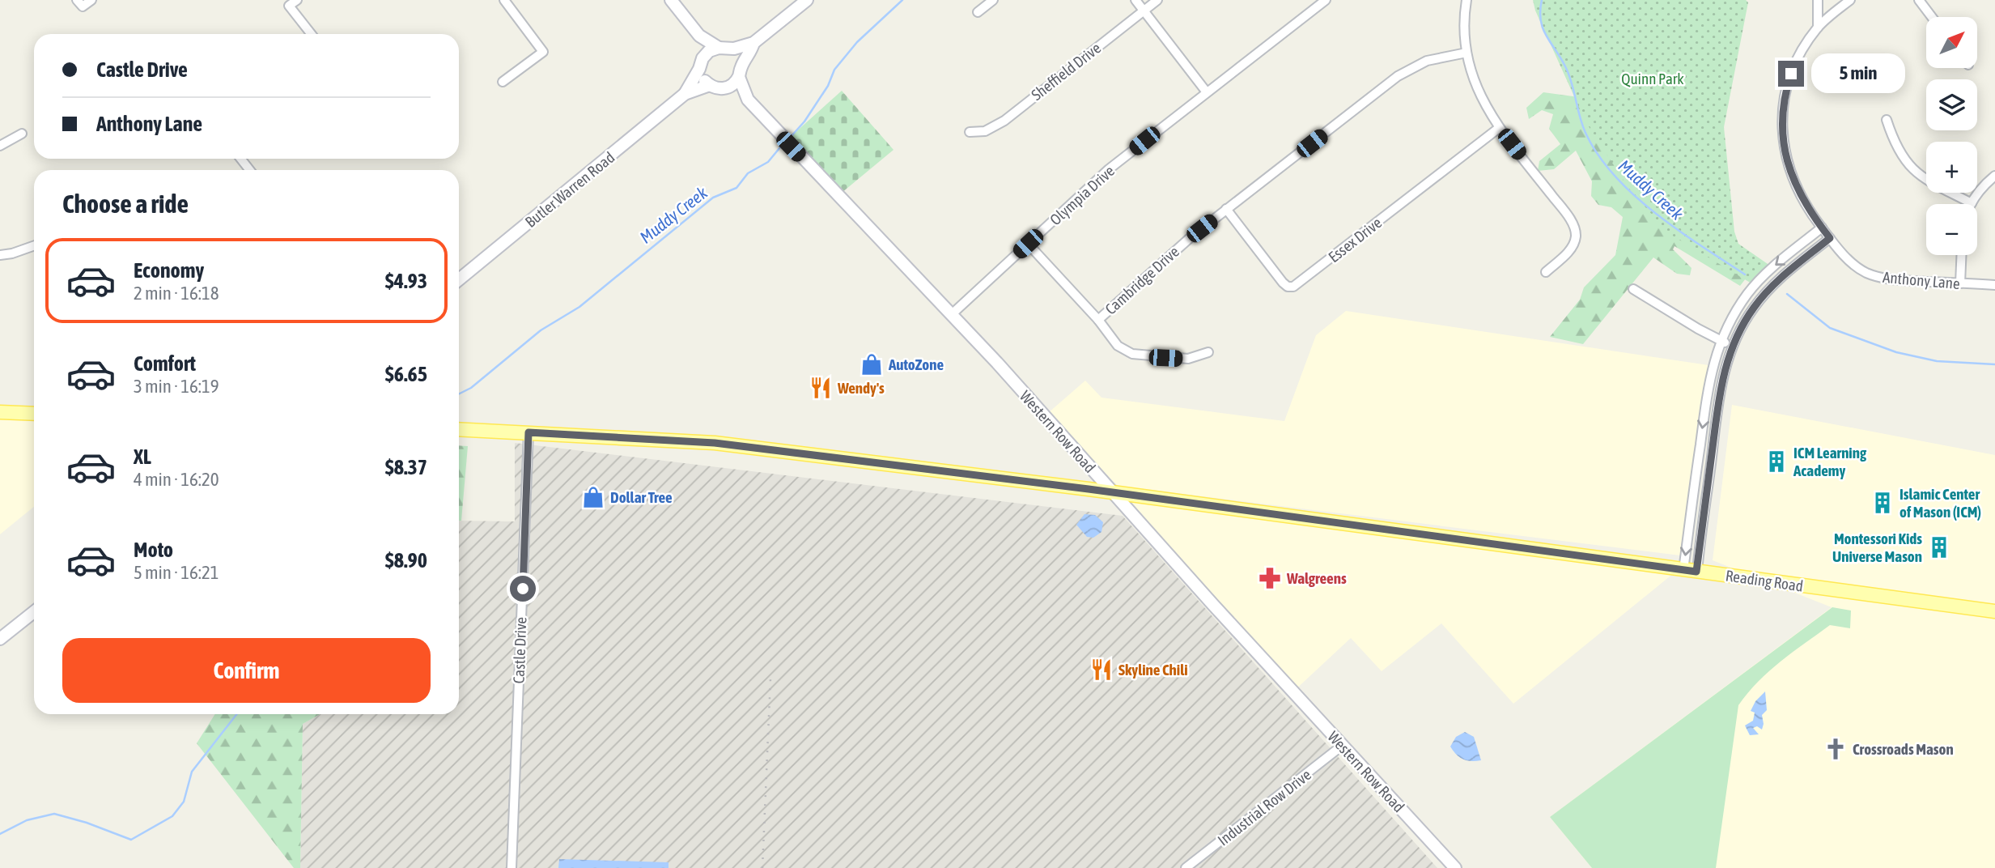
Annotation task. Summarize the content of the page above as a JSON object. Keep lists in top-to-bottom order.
{
  "streets": {
    "main road": ["Reading Road"],
    "street": [
      "Sheffield Drive",
      "Butler Warren Road",
      "Olympia Drive",
      "Essex Drive",
      "Cambridge Drive",
      "Anthony Lane",
      "Western Row Road",
      "Castle Drive",
      "Industrial Row Drive"
    ]
  },
  "crossings": [
    ["Butler Warren Road", "Western Row Road"],
    ["Olympia Drive", "Cambridge Drive"],
    ["Olympia Drive", "Western Row Road"],
    ["Essex Drive", "Cambridge Drive"],
    ["Western Row Road", "Reading Road"],
    ["Western Row Road", "Industrial Row Drive"],
    ["Reading Road", "Castle Drive"]
  ],
  "water": ["Muddy Creek"],
  "parks": ["Quinn Park"],
  "places": {
    "shop": ["AutoZone", "Dollar Tree"],
    "restaurant": ["Wendy's", "Skyline Chili"],
    "building": ["ICM Learning Academy", "Islamic Center of Mason (ICM)", "Montessori Kids Universe Mason"],
    "pharmacy": ["Walgreens"],
    "church": ["Crossroads Mason"]
  },
  "north": "top right",
  "page": {
    "map_buttons": ["+", "−"],
    "banner": ["Castle Drive", "Anthony Lane"],
    "bubble": "5 min",
    "heading": "Choose a ride",
    "list": [
      {
        "name": "Economy",
        "note": "2 min · 16:18",
        "value": "$4.93"
      },
      {
        "name": "Comfort",
        "note": "3 min · 16:19",
        "value": "$6.65"
      },
      {
        "name": "XL",
        "note": "4 min · 16:20",
        "value": "$8.37"
      },
      {
        "name": "Moto",
        "note": "5 min · 16:21",
        "value": "$8.90"
      }
    ],
    "buttons": "Confirm"
  }
}
